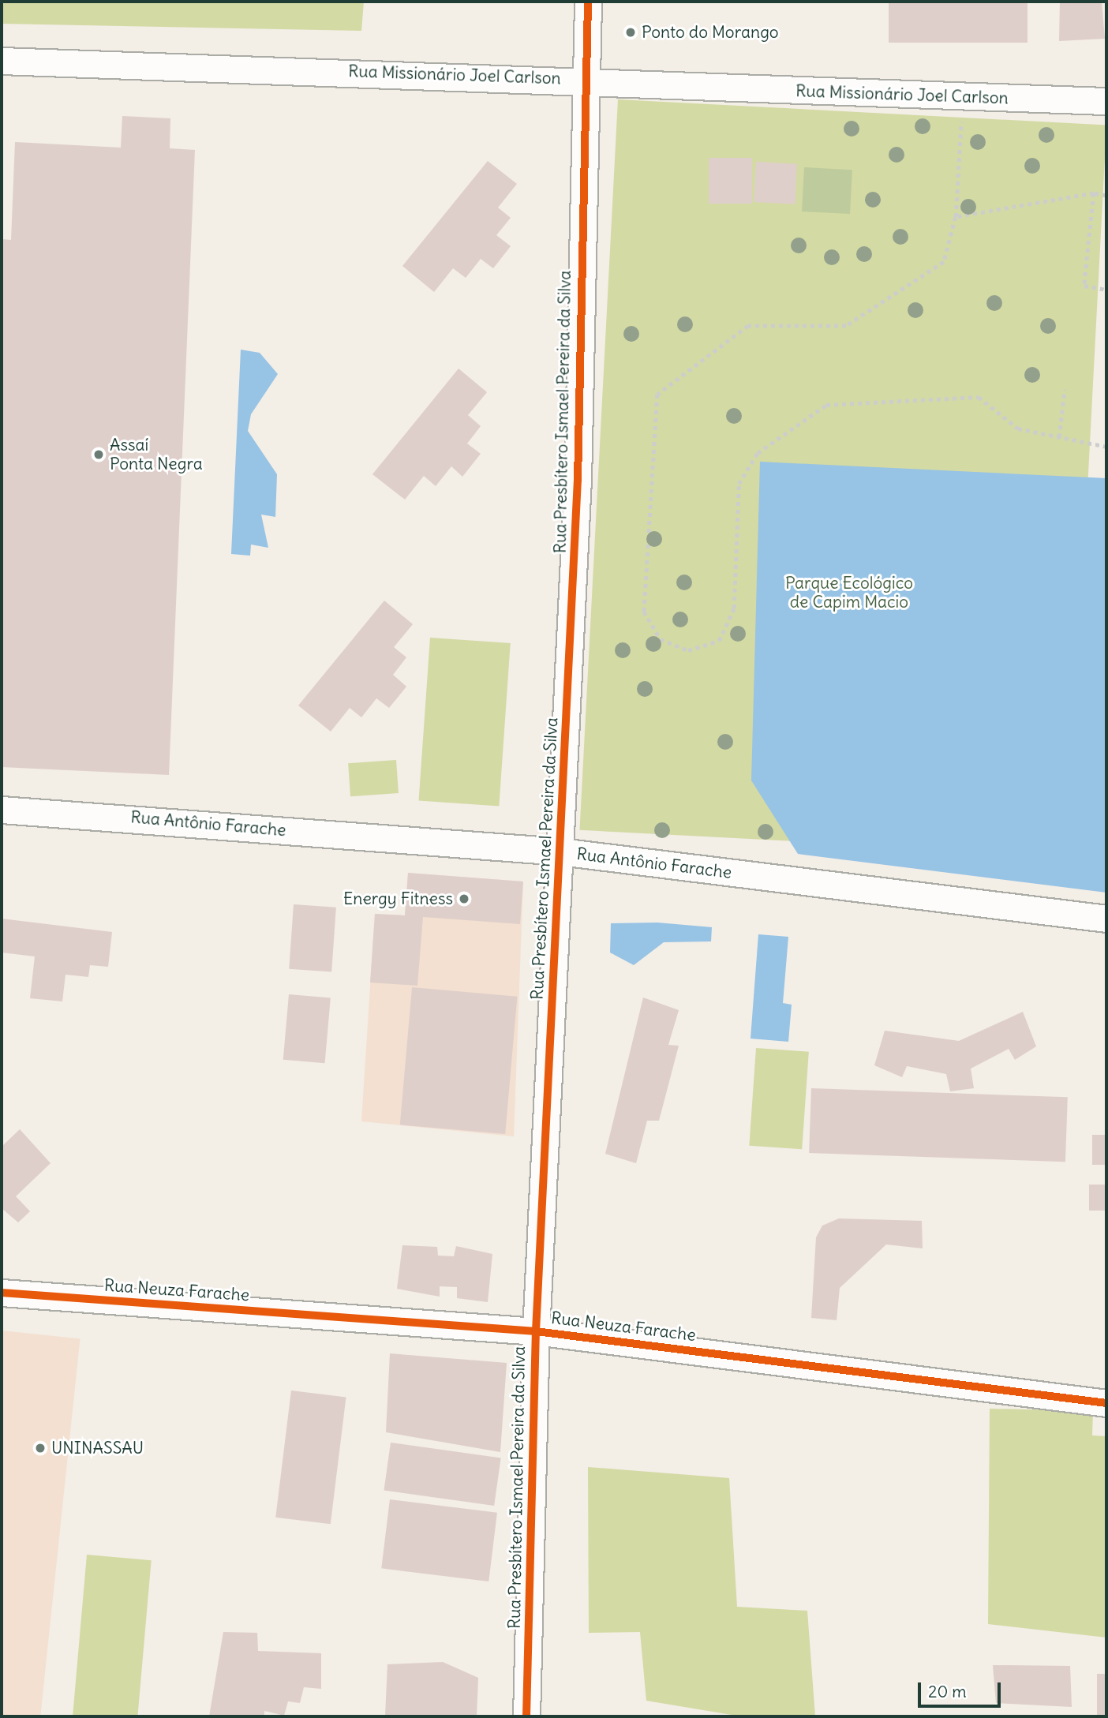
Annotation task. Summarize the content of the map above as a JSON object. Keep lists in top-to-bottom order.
{
  "streets": {
    "street": [
      "Rua Missionário Joel Carlson",
      "Rua Presbítero Ismael Pereira da Silva",
      "Rua Antônio Farache",
      "Rua Neuza Farache"
    ]
  },
  "crossings": [
    ["Rua Missionário Joel Carlson", "Rua Presbítero Ismael Pereira da Silva"],
    ["Rua Presbítero Ismael Pereira da Silva", "Rua Antônio Farache"],
    ["Rua Presbítero Ismael Pereira da Silva", "Rua Neuza Farache"]
  ],
  "parks": ["Parque Ecológico de Capim Macio"],
  "places": [
    "Ponto do Morango",
    "Assaí Ponta Negra",
    "Energy Fitness",
    "UNINASSAU"
  ],
  "scale_bar": "20 m"
}
